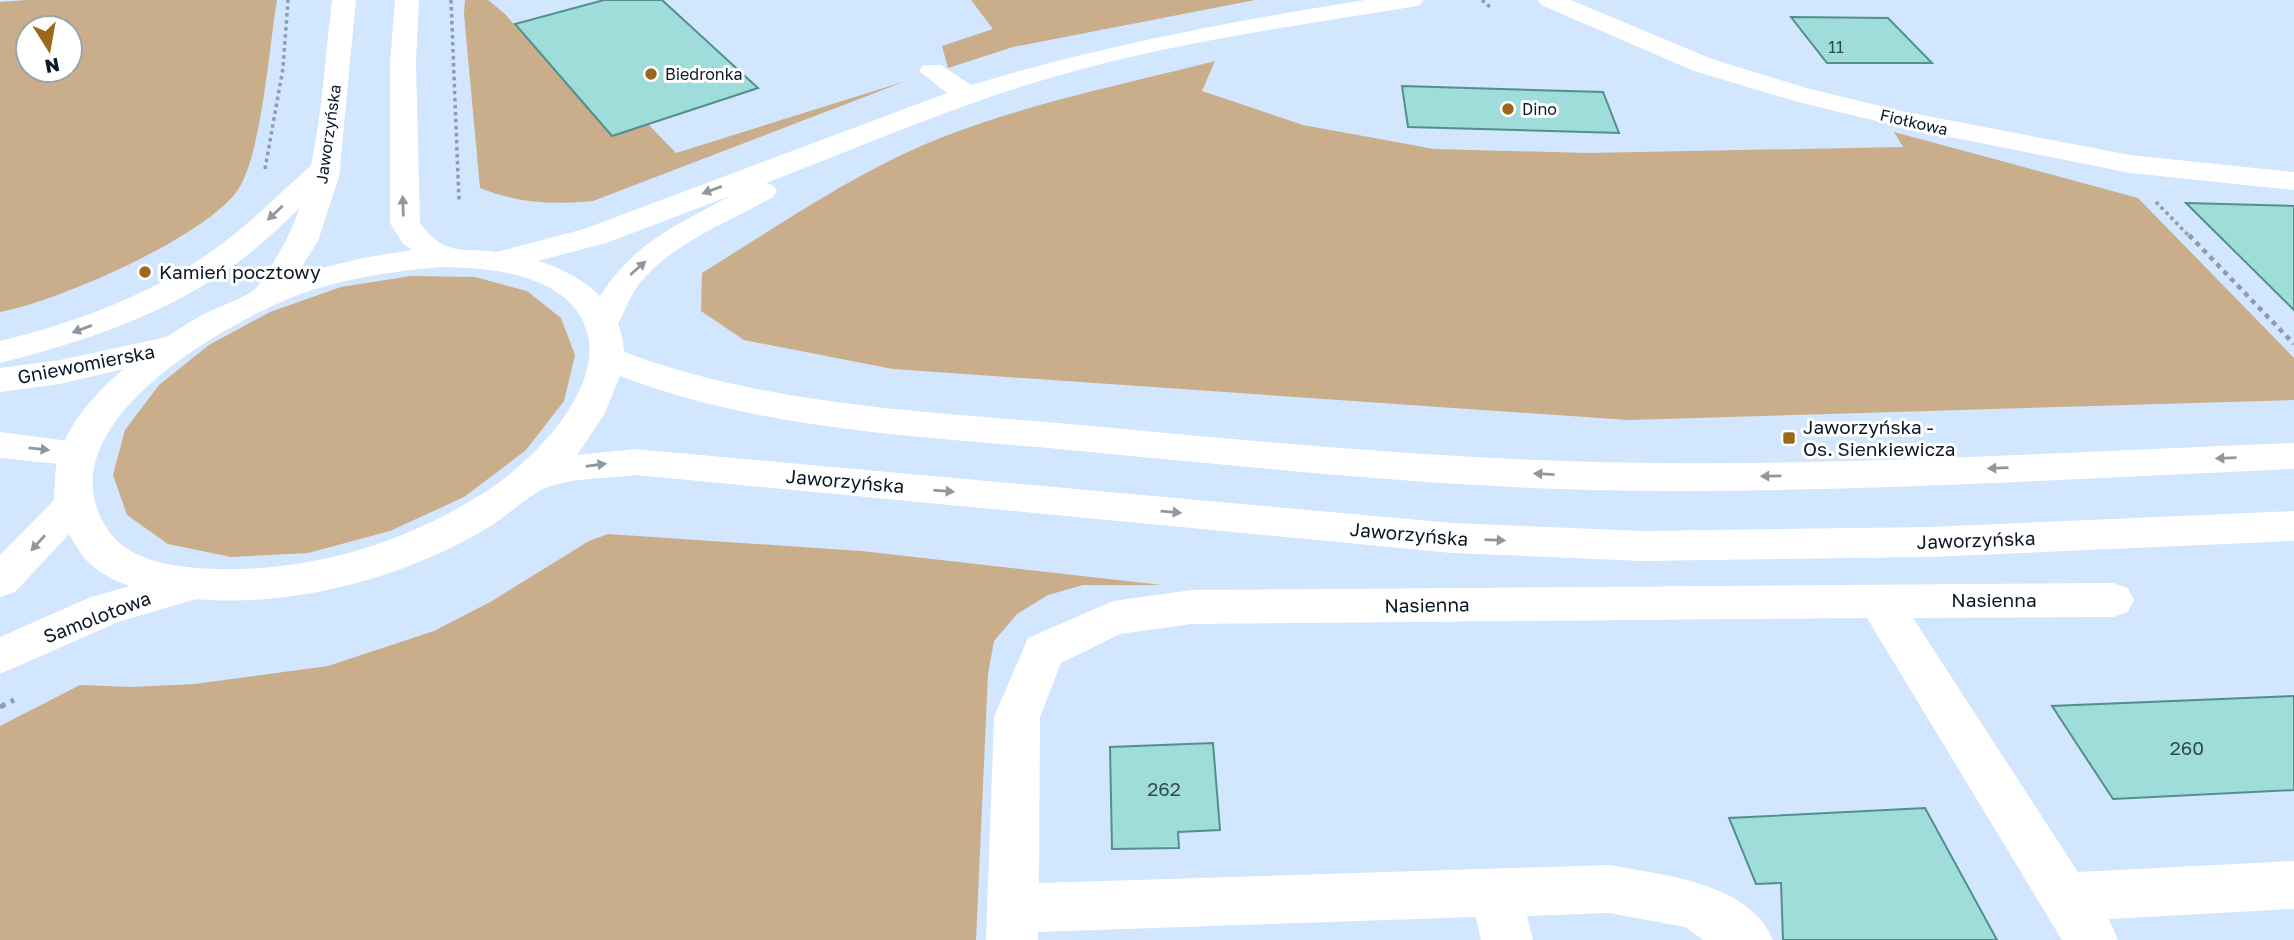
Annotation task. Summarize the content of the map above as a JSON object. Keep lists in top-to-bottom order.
{
  "streets": {
    "main road": [
      "Fiołkowa",
      "Jaworzyńska",
      "Gniewomierska",
      "Nasienna",
      "Samolotowa"
    ]
  },
  "places": {
    "other": ["Biedronka", "Dino", "Kamień pocztowy"],
    "transit": ["Jaworzyńska - Os. Sienkiewicza"]
  },
  "house_numbers": ["11", "260", "262"],
  "north": "bottom"
}
